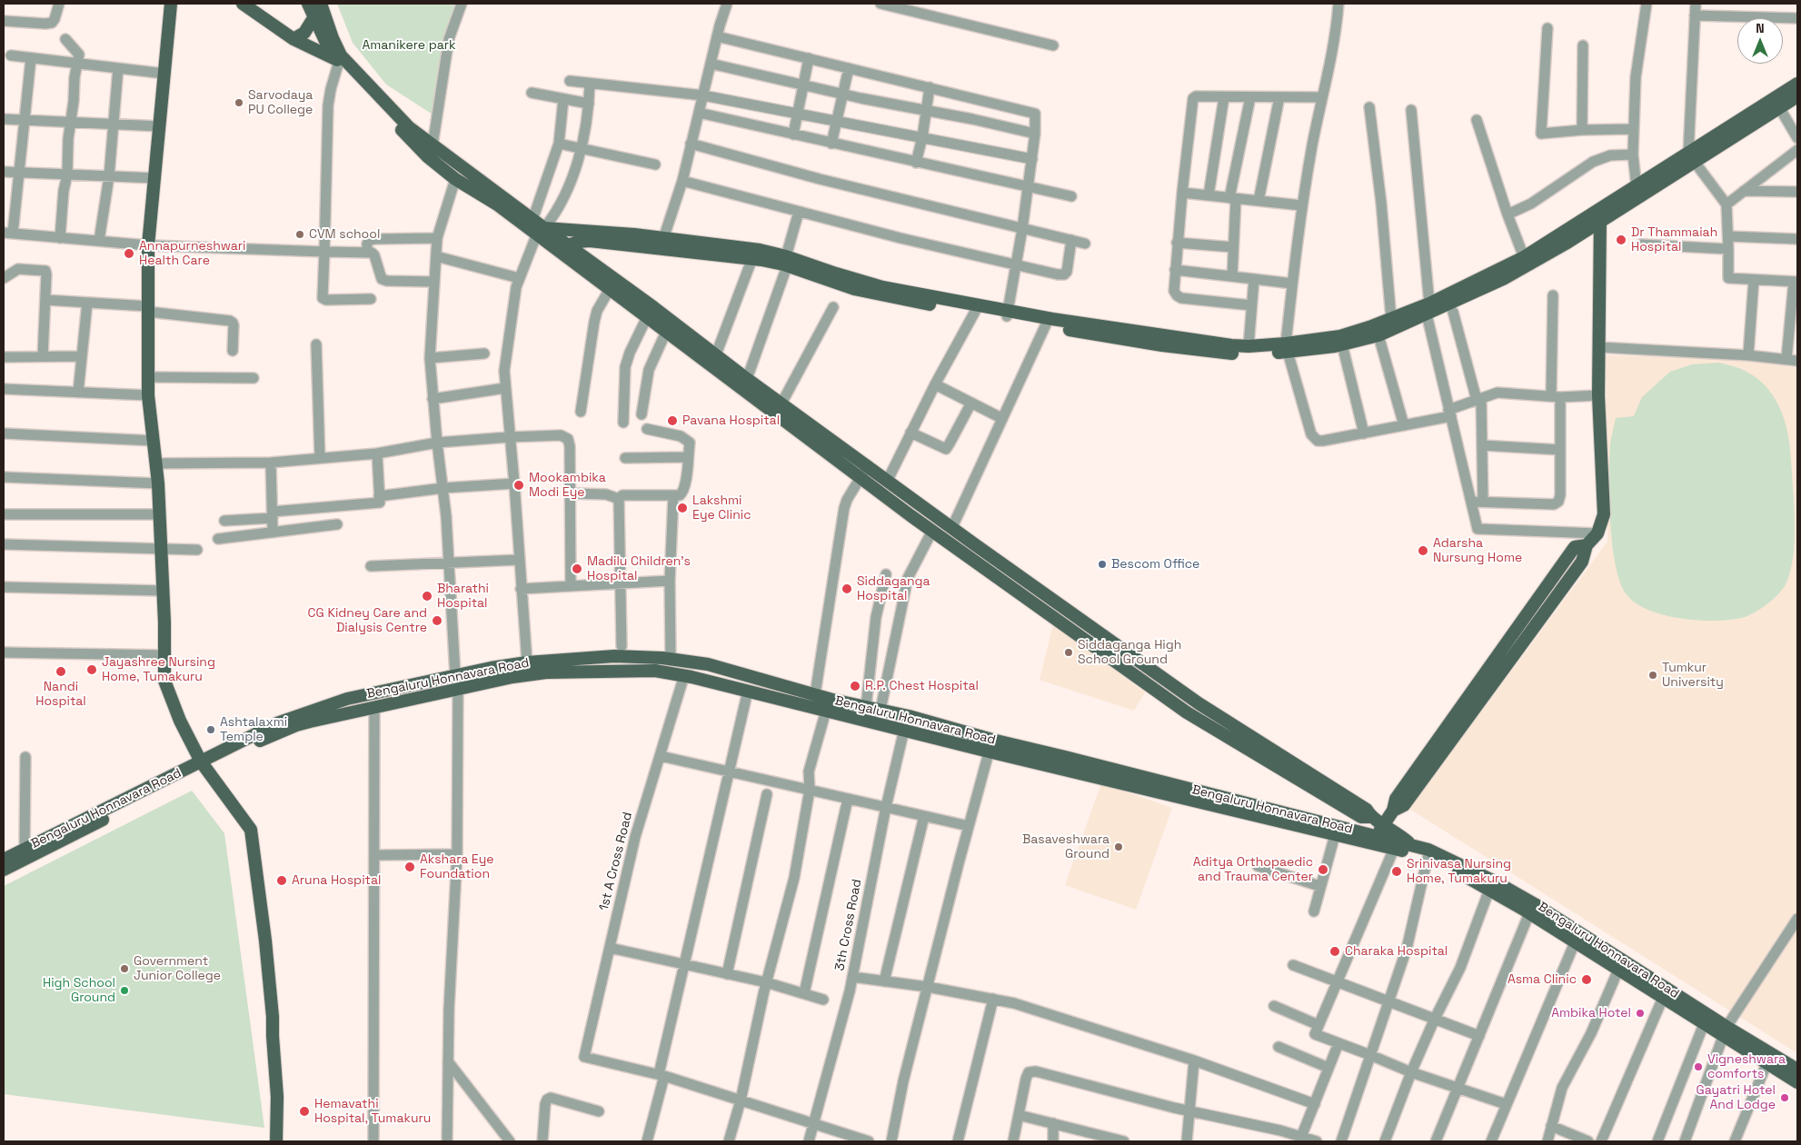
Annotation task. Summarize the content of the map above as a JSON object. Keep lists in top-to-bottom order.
{
  "streets": {
    "main road": ["Bengaluru Honnavara Road"],
    "street": ["1st A Cross Road", "3th Cross Road"]
  },
  "crossings": [
    ["Bengaluru Honnavara Road", "1st A Cross Road"],
    ["Bengaluru Honnavara Road", "3th Cross Road"]
  ],
  "parks": ["Amanikere park"],
  "places": [
    "Sarvodaya PU College",
    "CVM school",
    "Dr Thammaiah Hospital",
    "Annapurneshwari Health Care",
    "Pavana Hospital",
    "Mookambika Modi Eye",
    "Lakshmi Eye Clinic",
    "Adarsha Nursung Home",
    "Bescom Office",
    "Madilu Children's Hospital",
    "Siddaganga Hospital",
    "Bharathi Hospital",
    "CG Kidney Care and Dialysis Centre",
    "Siddaganga High School Ground",
    "Jayashree Nursing Home, Tumakuru",
    "Nandi Hospital",
    "Tumkur University",
    "R.P. Chest Hospital",
    "Ashtalaxmi Temple",
    "Basaveshwara Ground",
    "Akshara Eye Foundation",
    "Aditya Orthopaedic and Trauma Center",
    "Srinivasa Nursing Home, Tumakuru",
    "Aruna Hospital",
    "Charaka Hospital",
    "Government Junior College",
    "Asma Clinic",
    "High School Ground",
    "Ambika Hotel",
    "Vigneshwara comforts",
    "Gayatri Hotel And Lodge",
    "Hemavathi Hospital, Tumakuru"
  ],
  "north": "top"
}
